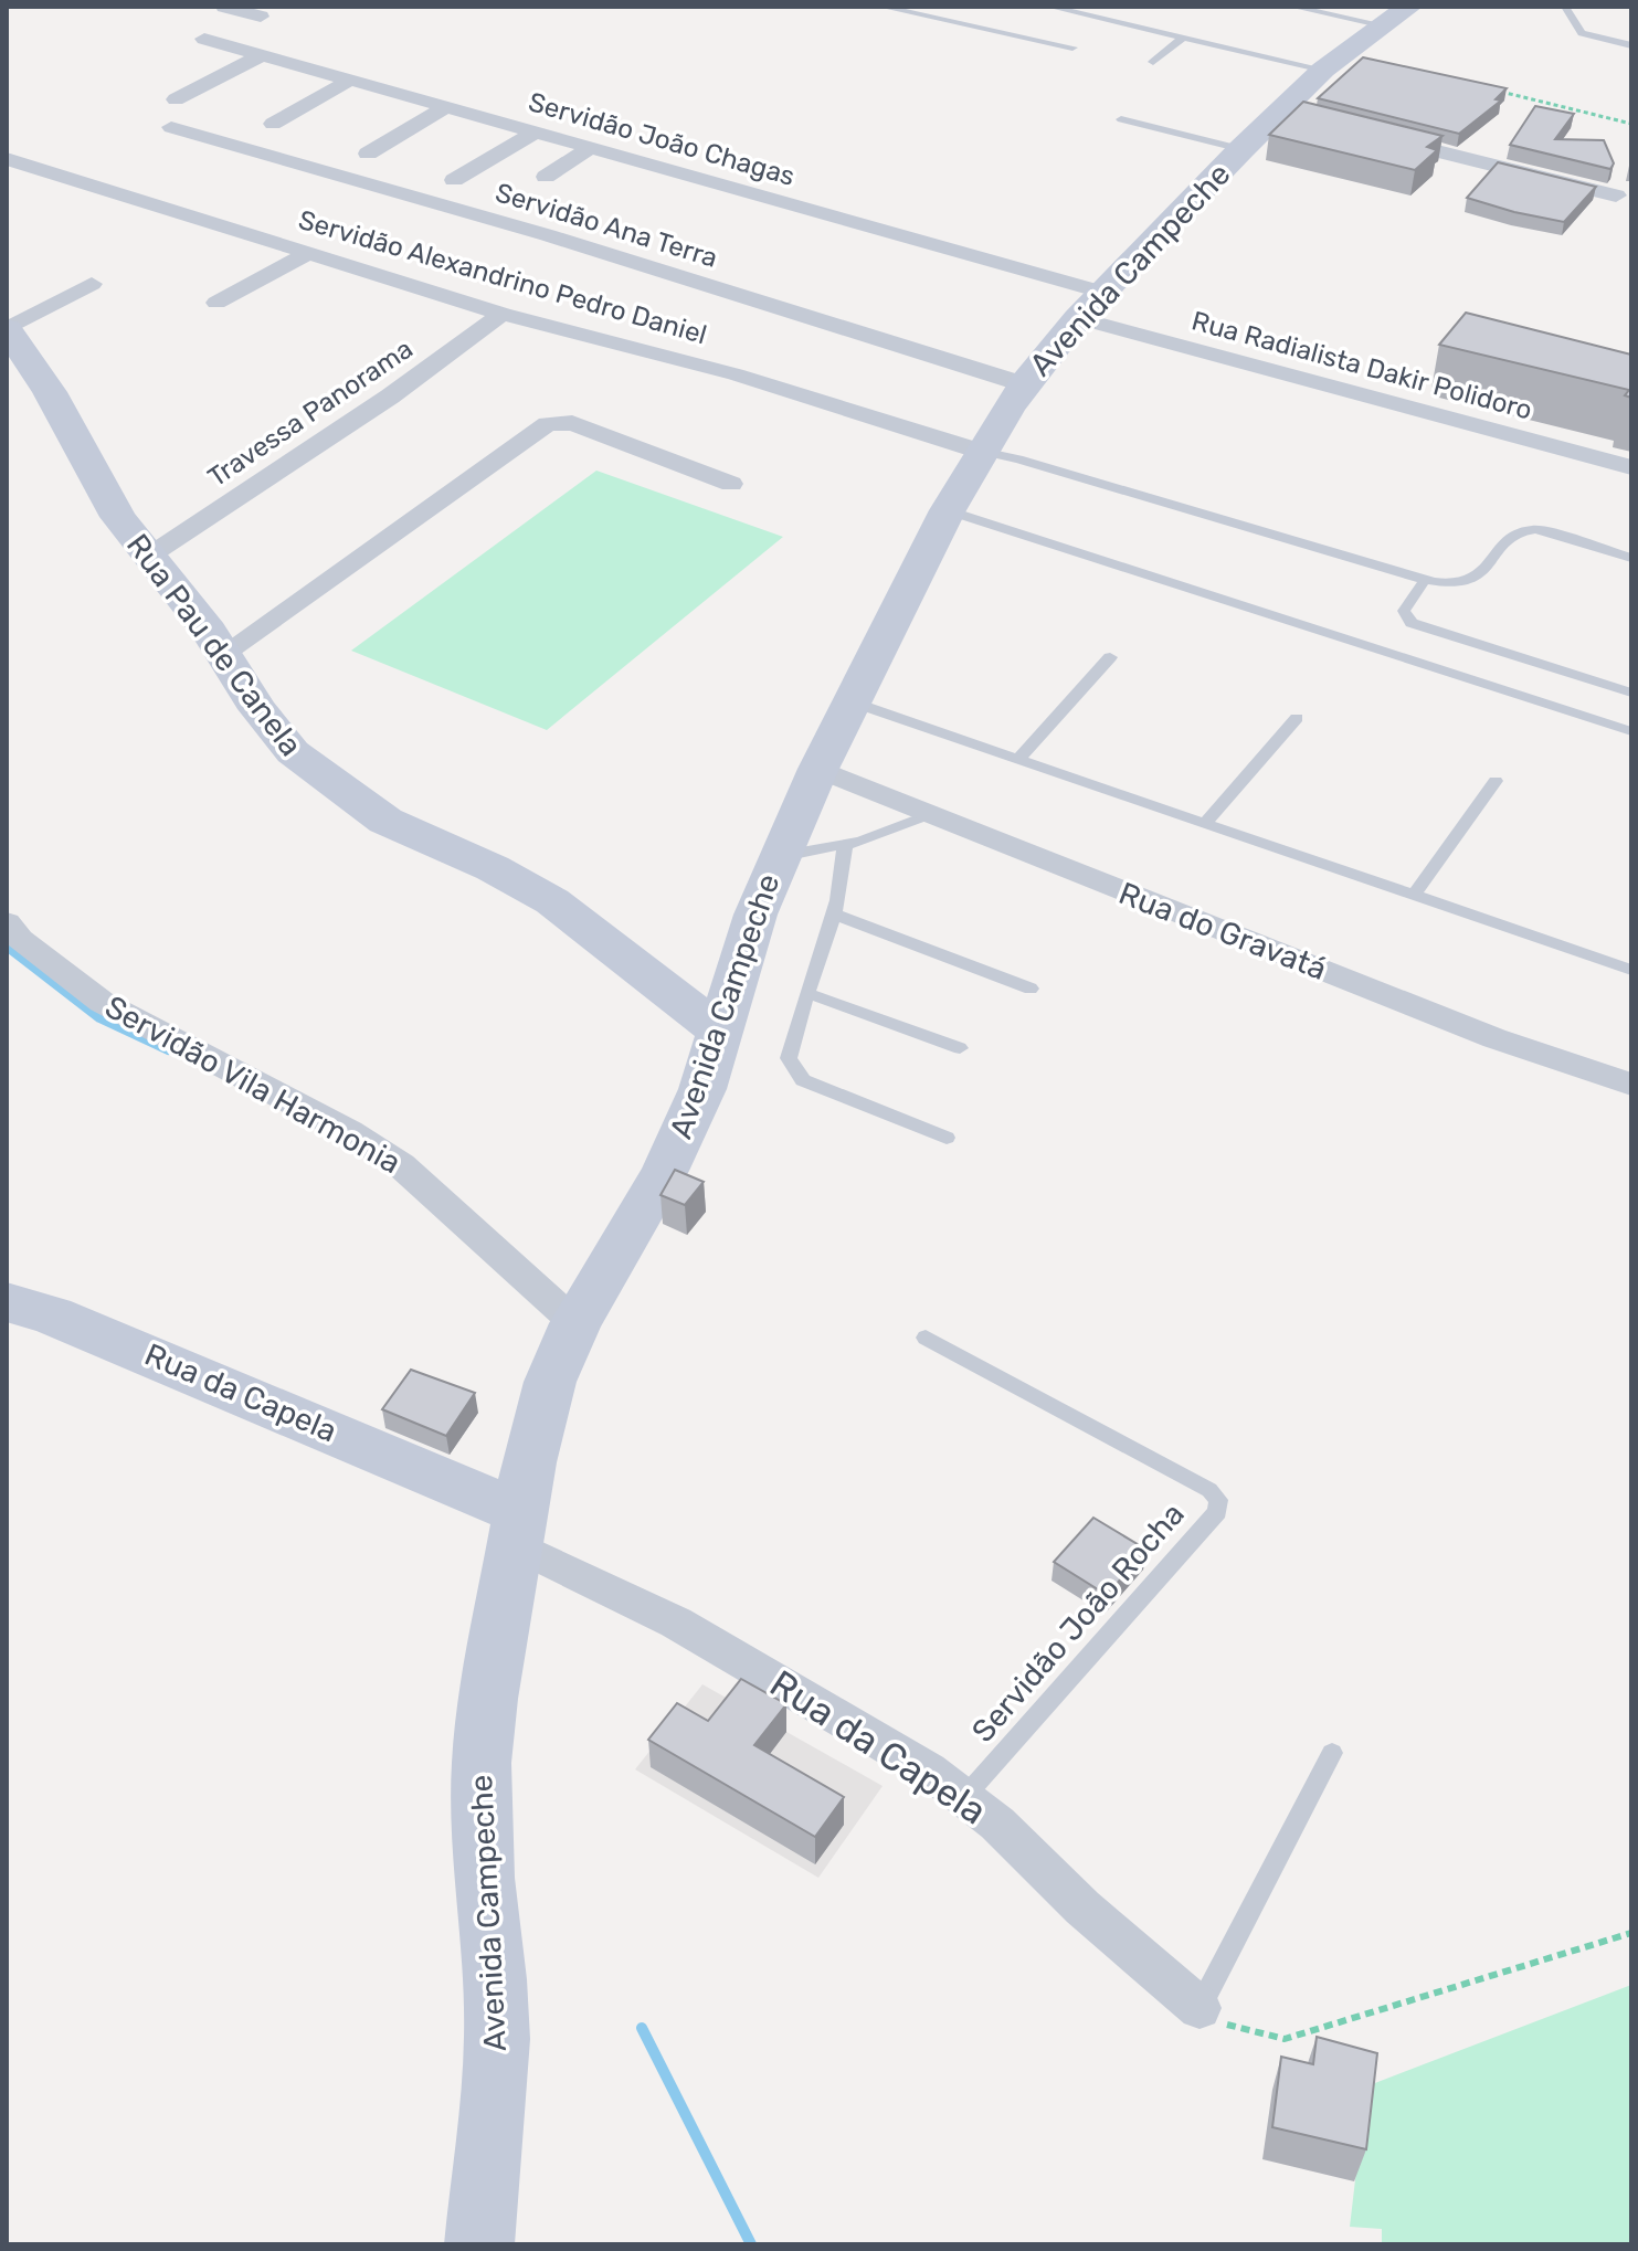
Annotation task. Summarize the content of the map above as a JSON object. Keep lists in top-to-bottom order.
{
  "streets": {
    "main road": ["Avenida Campeche", "Rua Pau de Canela", "Rua da Capela"],
    "street": [
      "Servidão João Chagas",
      "Servidão Ana Terra",
      "Servidão Alexandrino Pedro Daniel",
      "Rua Radialista Dakir Polidoro",
      "Travessa Panorama",
      "Rua do Gravatá",
      "Servidão Vila Harmonia"
    ],
    "lane": ["Servidão João Rocha"]
  },
  "crossings": [
    ["Servidão João Chagas", "Avenida Campeche"],
    ["Servidão Ana Terra", "Avenida Campeche"],
    ["Avenida Campeche", "Servidão Alexandrino Pedro Daniel"],
    ["Avenida Campeche", "Rua Radialista Dakir Polidoro"],
    ["Avenida Campeche", "Rua Pau de Canela"],
    ["Avenida Campeche", "Rua do Gravatá"],
    ["Avenida Campeche", "Servidão Vila Harmonia"],
    ["Avenida Campeche", "Rua da Capela"],
    ["Servidão Alexandrino Pedro Daniel", "Travessa Panorama"],
    ["Travessa Panorama", "Rua Pau de Canela"],
    ["Rua da Capela", "Servidão João Rocha"]
  ]
}
